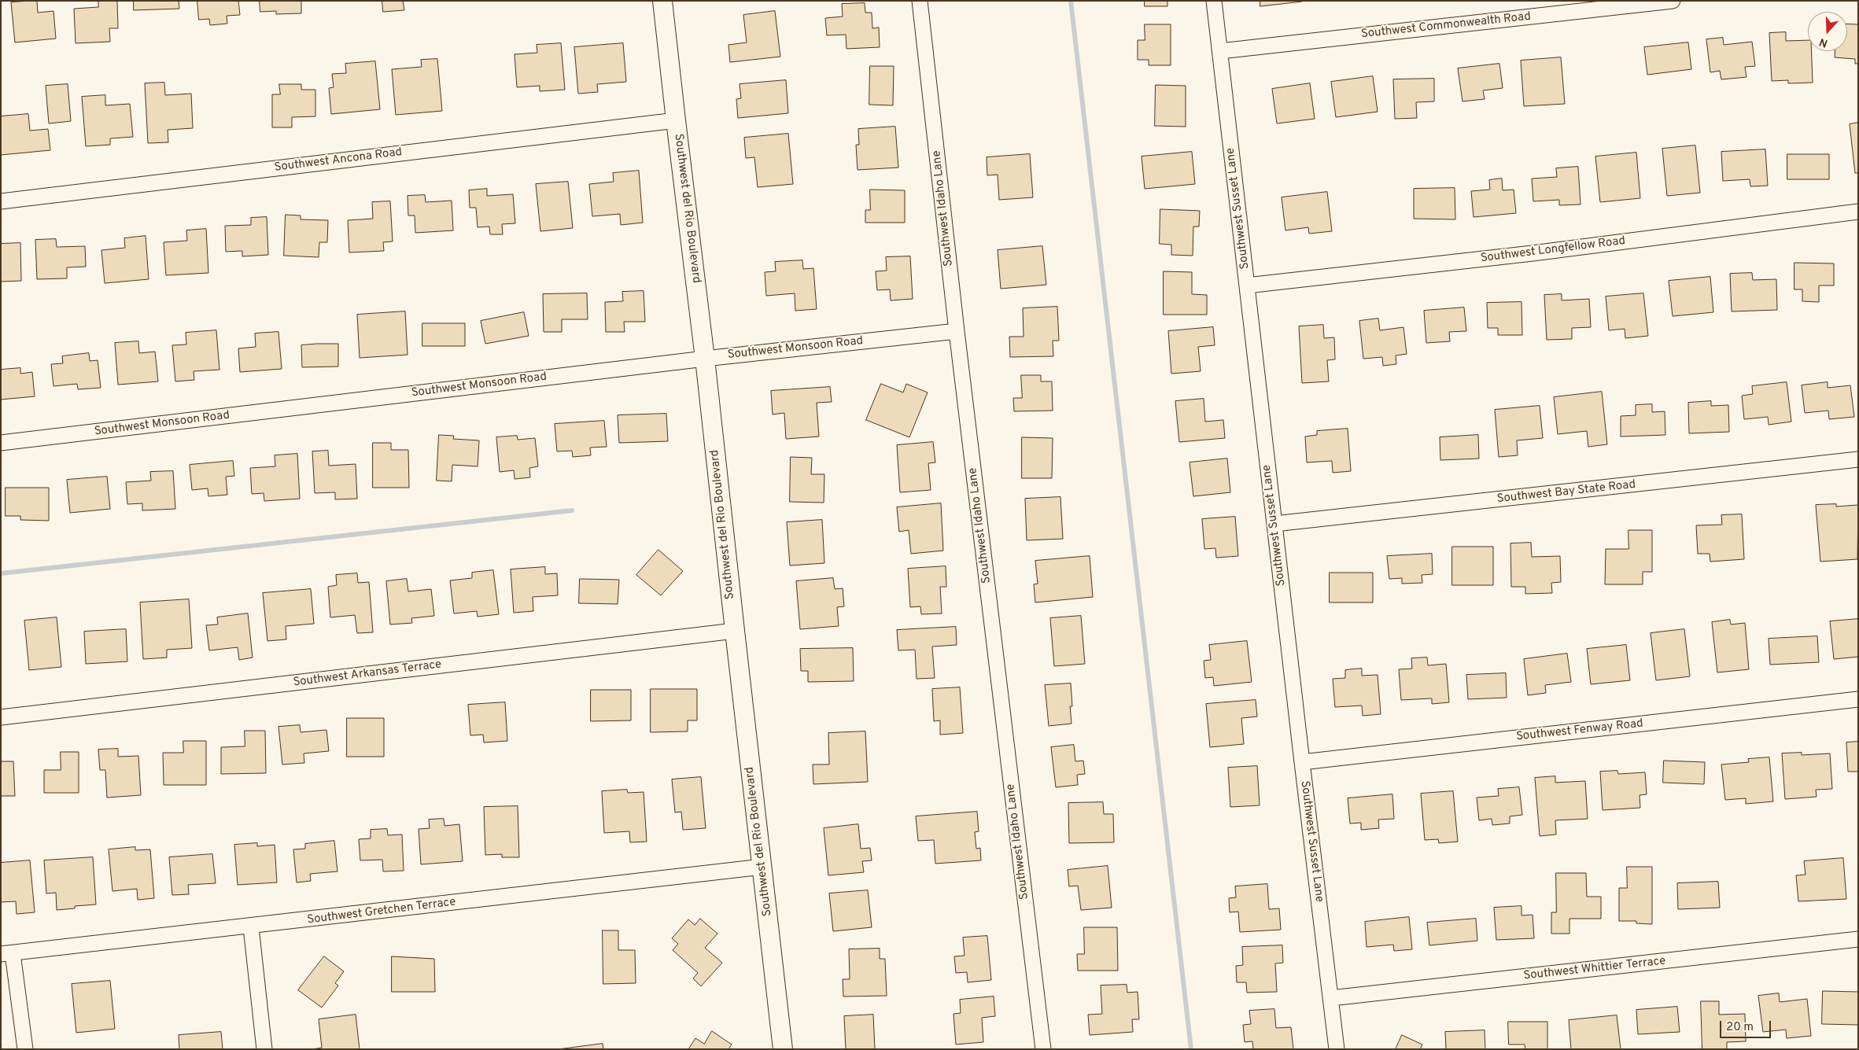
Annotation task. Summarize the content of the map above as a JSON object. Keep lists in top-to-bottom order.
{
  "streets": {
    "street": [
      "Southwest Commonwealth Road",
      "Southwest Ancona Road",
      "Southwest del Rio Boulevard",
      "Southwest Idaho Lane",
      "Southwest Susset Lane",
      "Southwest Longfellow Road",
      "Southwest Monsoon Road",
      "Southwest Bay State Road",
      "Southwest Arkansas Terrace",
      "Southwest Fenway Road",
      "Southwest Gretchen Terrace",
      "Southwest Whittier Terrace"
    ]
  },
  "crossings": [
    ["Southwest Commonwealth Road", "Southwest Susset Lane"],
    ["Southwest Ancona Road", "Southwest del Rio Boulevard"],
    ["Southwest del Rio Boulevard", "Southwest Monsoon Road"],
    ["Southwest del Rio Boulevard", "Southwest Arkansas Terrace"],
    ["Southwest del Rio Boulevard", "Southwest Gretchen Terrace"],
    ["Southwest Idaho Lane", "Southwest Monsoon Road"],
    ["Southwest Susset Lane", "Southwest Longfellow Road"],
    ["Southwest Susset Lane", "Southwest Bay State Road"],
    ["Southwest Susset Lane", "Southwest Fenway Road"],
    ["Southwest Susset Lane", "Southwest Whittier Terrace"]
  ],
  "scale_bar": "20 m",
  "north": "bottom"
}
